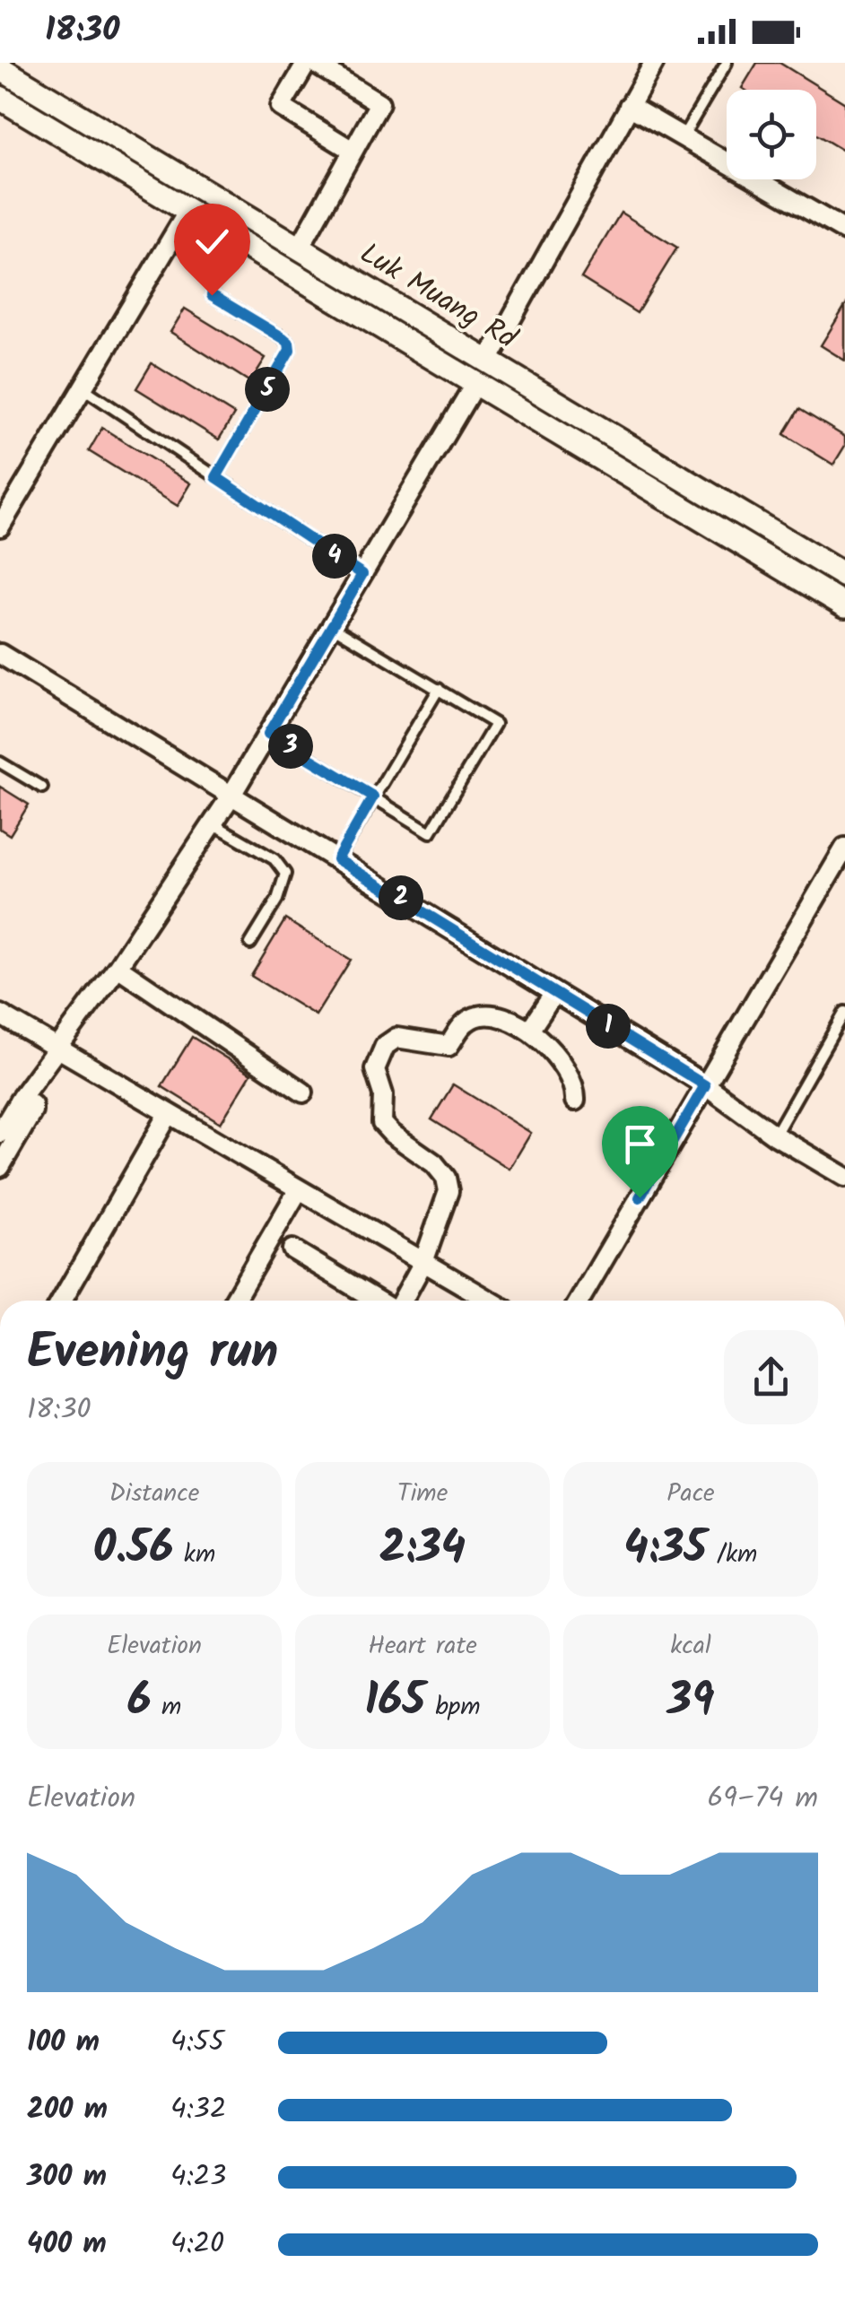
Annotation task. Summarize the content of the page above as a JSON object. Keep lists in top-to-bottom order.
{
  "streets": {
    "street": ["Luk Muang Rd"]
  },
  "page": {
    "status": "18:30",
    "pins": [
      "5",
      "4",
      "3",
      "2",
      "1"
    ],
    "heading": ["Evening run", "18:30"],
    "stats": [
      ["Distance", "0.56 km"],
      ["Time", "2:34"],
      ["Pace", "4:35 /km"],
      ["Elevation", "6 m"],
      ["Heart rate", "165 bpm"],
      ["kcal", "39"]
    ],
    "chart": ["Elevation", "69–74 m"],
    "list": [
      {
        "name": "100 m",
        "note": "4:55"
      },
      {
        "name": "200 m",
        "note": "4:32"
      },
      {
        "name": "300 m",
        "note": "4:23"
      },
      {
        "name": "400 m",
        "note": "4:20"
      }
    ]
  }
}
